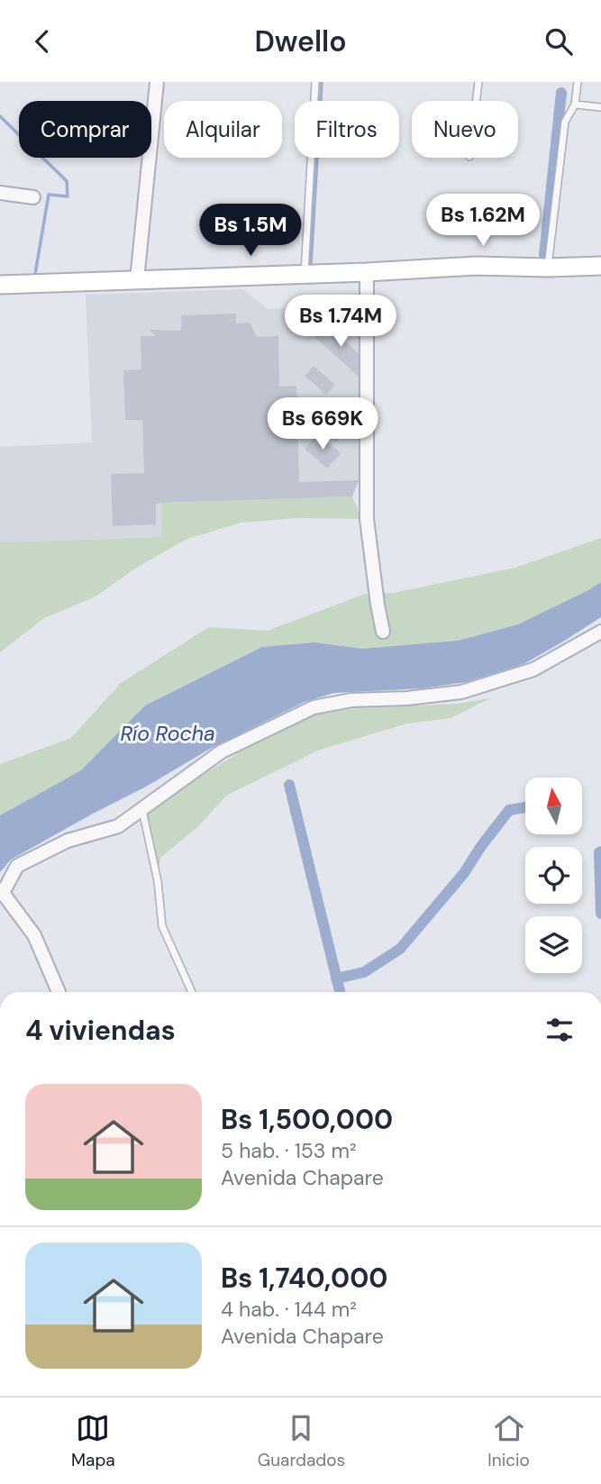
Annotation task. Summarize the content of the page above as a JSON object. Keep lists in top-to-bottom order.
{
  "water": ["Río Rocha"],
  "north": "top",
  "page": {
    "header": "Dwello",
    "chip": [
      "Comprar",
      "Alquilar",
      "Filtros",
      "Nuevo"
    ],
    "price": [
      "Bs 1.62M",
      "Bs 1.5M",
      "Bs 1.74M",
      "Bs 669K"
    ],
    "heading": "4 viviendas",
    "list": [
      {
        "name": "Bs 1,500,000",
        "note": "5 hab. · 153 m² · Avenida Chapare"
      },
      {
        "name": "Bs 1,740,000",
        "note": "4 hab. · 144 m² · Avenida Chapare"
      }
    ],
    "tabs": ["Mapa", "Guardados", "Inicio"]
  }
}
